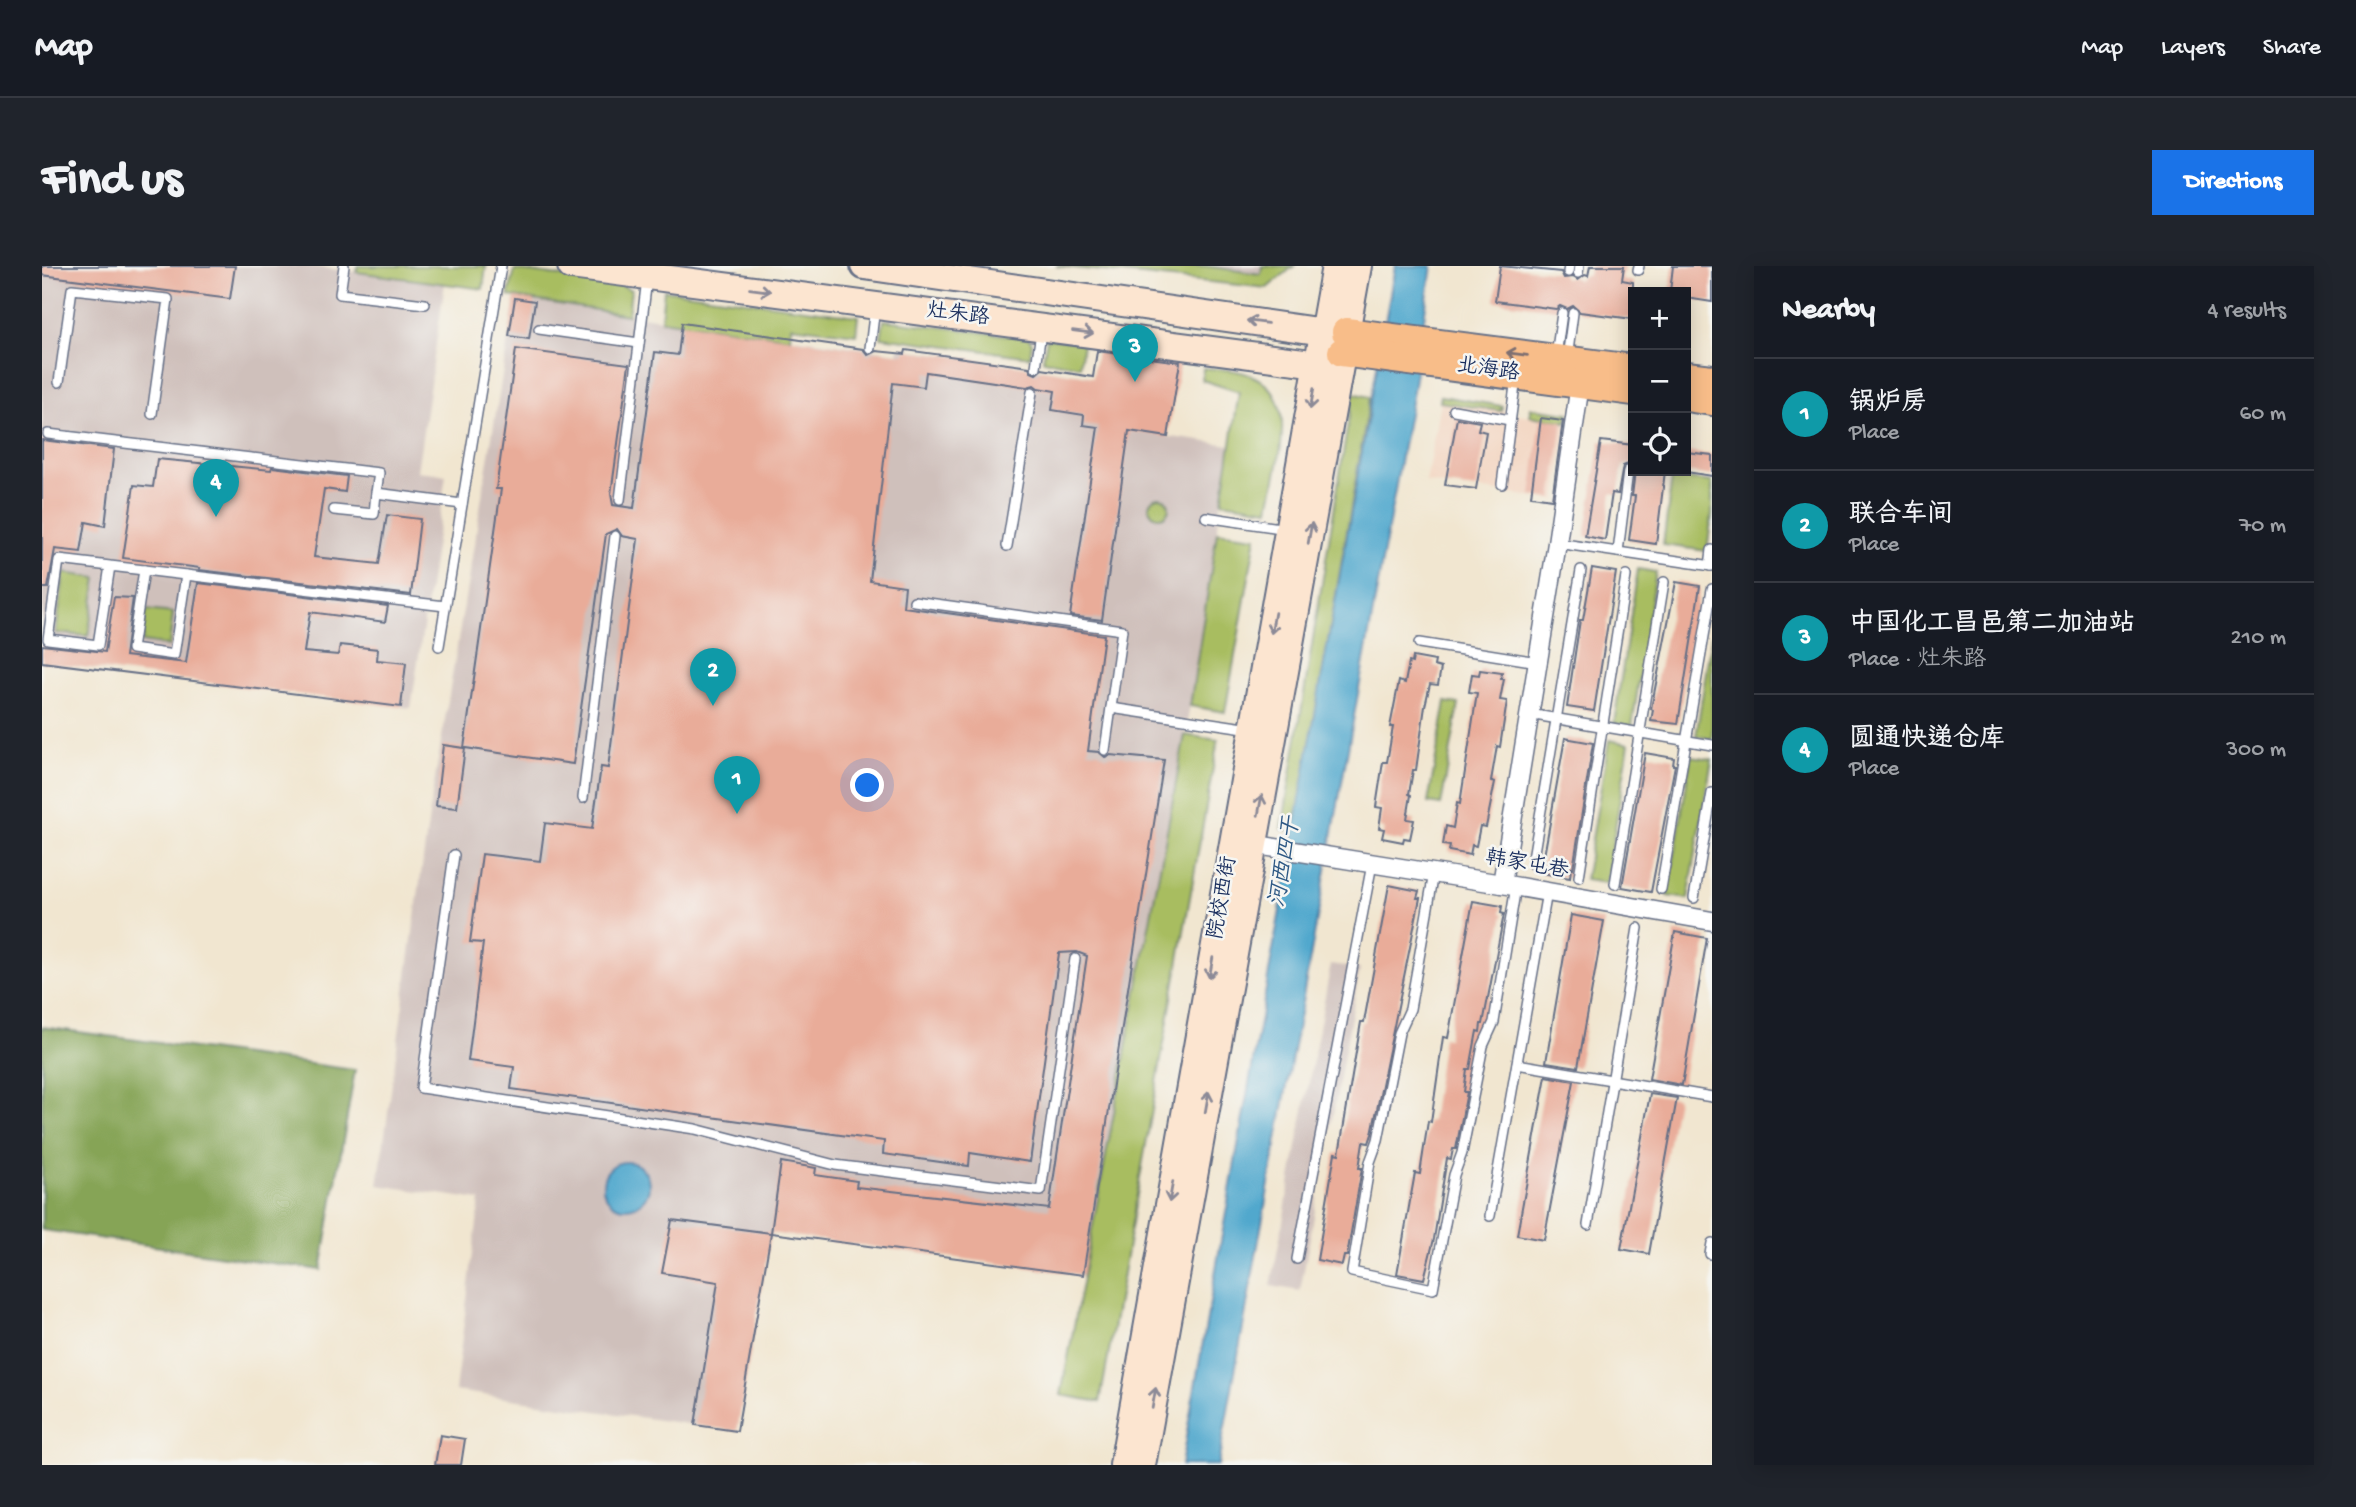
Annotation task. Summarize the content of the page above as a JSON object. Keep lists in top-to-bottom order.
{
  "streets": {
    "main road": ["灶朱路", "北海路", "院校西街"],
    "street": ["韩家屯巷"]
  },
  "crossings": [
    ["灶朱路", "北海路"],
    ["灶朱路", "院校西街"],
    ["北海路", "院校西街"],
    ["韩家屯巷", "院校西街"]
  ],
  "water": ["河西四干"],
  "page": {
    "header": "Map",
    "nav": ["Map", "Layers", "Share"],
    "buttons": "Directions",
    "title": "Find us",
    "heading": ["Nearby", "4 results"],
    "map_buttons": ["+", "−"],
    "pins": [
      "3",
      "4",
      "2",
      "1"
    ],
    "list": [
      {
        "mark": "1",
        "name": "锅炉房",
        "note": "Place",
        "value": "60 m"
      },
      {
        "mark": "2",
        "name": "联合车间",
        "note": "Place",
        "value": "70 m"
      },
      {
        "mark": "3",
        "name": "中国化工昌邑第二加油站",
        "note": "Place · 灶朱路",
        "value": "210 m"
      },
      {
        "mark": "4",
        "name": "圆通快递仓库",
        "note": "Place",
        "value": "300 m"
      }
    ]
  }
}
